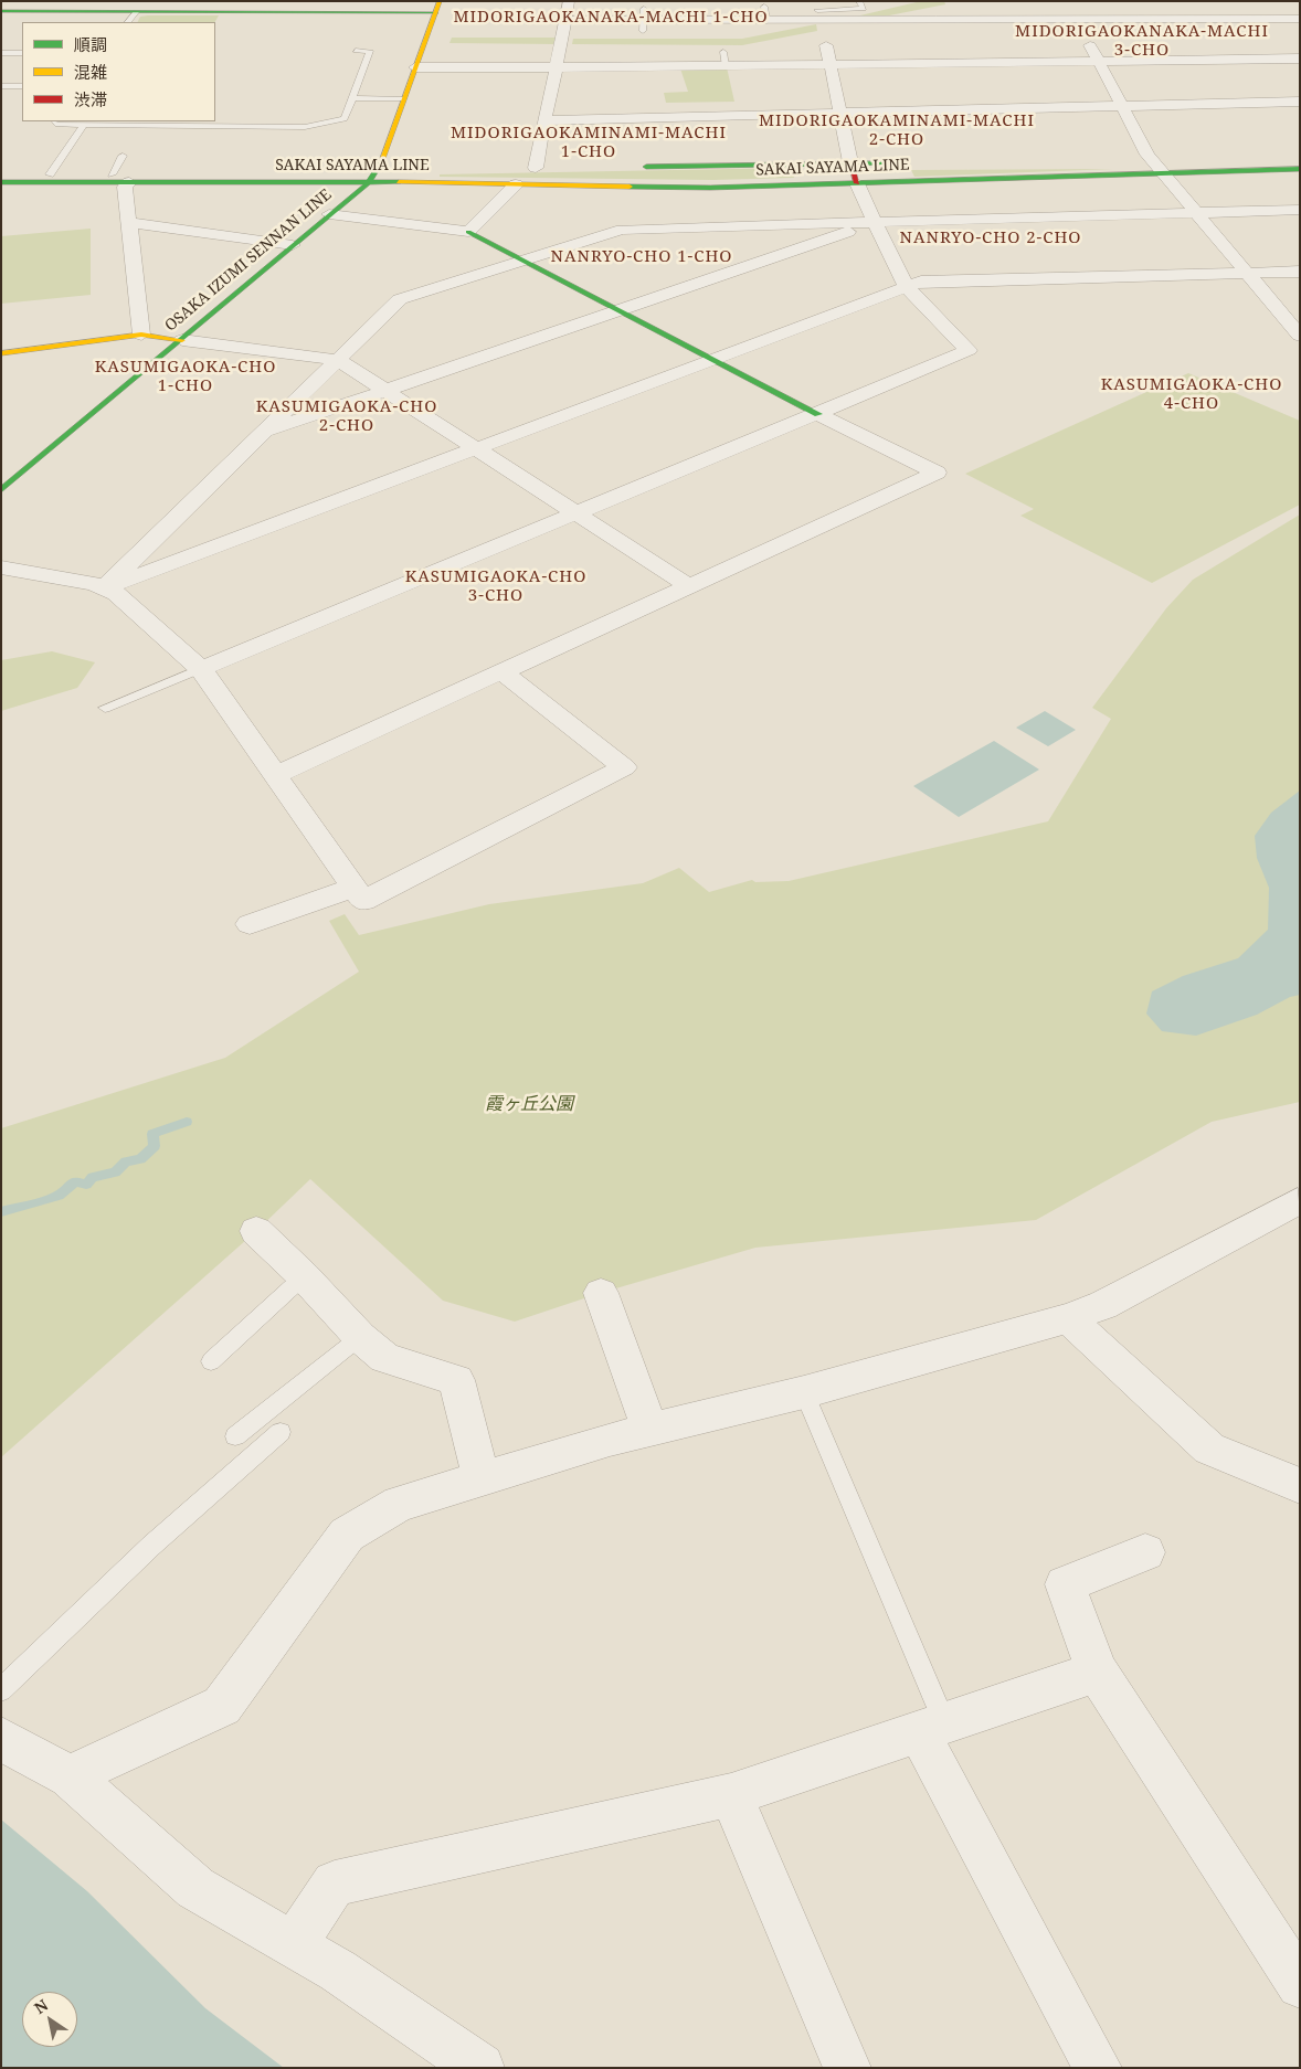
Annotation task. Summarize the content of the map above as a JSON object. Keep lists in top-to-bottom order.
{
  "streets": {
    "main road": ["SAKAI SAYAMA LINE", "OSAKA IZUMI SENNAN LINE"]
  },
  "crossings": [
    ["SAKAI SAYAMA LINE", "OSAKA IZUMI SENNAN LINE"]
  ],
  "districts": [
    "MIDORIGAOKANAKA-MACHI 1-CHO",
    "MIDORIGAOKANAKA-MACHI 3-CHO",
    "MIDORIGAOKAMINAMI-MACHI 2-CHO",
    "MIDORIGAOKAMINAMI-MACHI 1-CHO",
    "NANRYO-CHO 2-CHO",
    "NANRYO-CHO 1-CHO",
    "KASUMIGAOKA-CHO 1-CHO",
    "KASUMIGAOKA-CHO 4-CHO",
    "KASUMIGAOKA-CHO 2-CHO",
    "KASUMIGAOKA-CHO 3-CHO"
  ],
  "parks": ["霞ヶ丘公園"],
  "legend": ["順調", "混雑", "渋滞"],
  "north": "top left"
}
